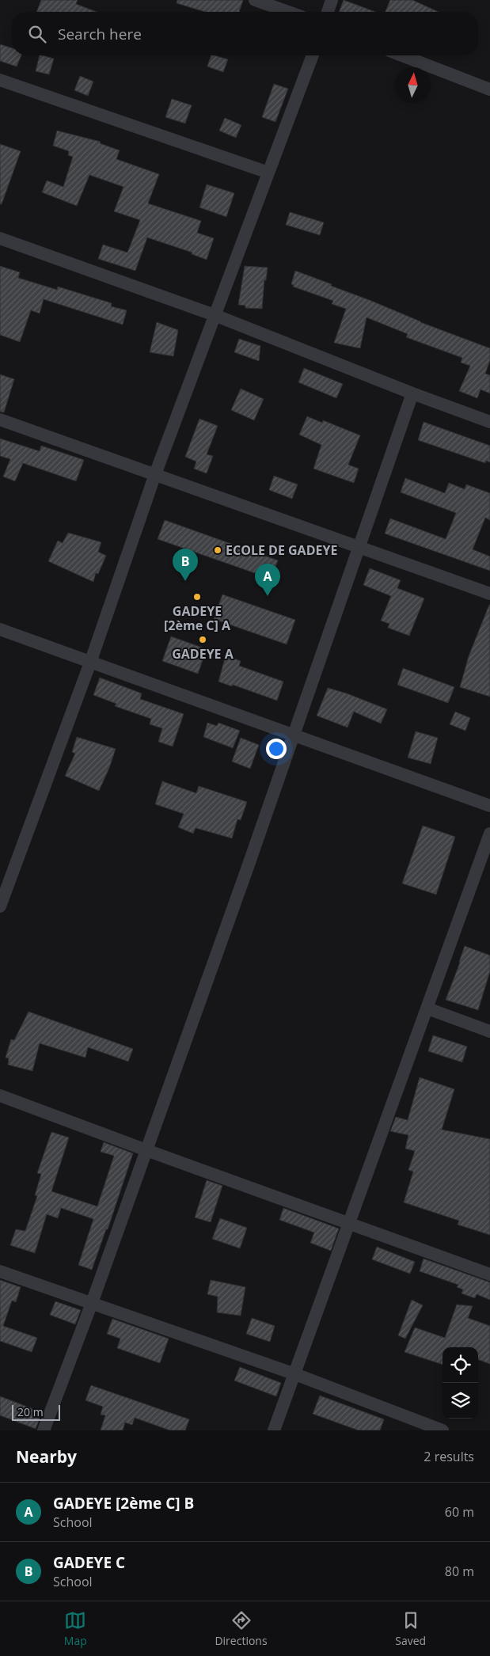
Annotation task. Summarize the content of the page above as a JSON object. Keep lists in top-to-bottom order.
{
  "places": ["ECOLE DE GADEYE", "GADEYE [2ème C] A", "GADEYE A"],
  "scale_bar": "20 m",
  "north": "top",
  "page": {
    "search": "Search here",
    "pins": ["B", "A"],
    "scale": "20 m",
    "heading": ["Nearby", "2 results"],
    "list": [
      {
        "mark": "A",
        "name": "GADEYE [2ème C] B",
        "note": "School",
        "value": "60 m"
      },
      {
        "mark": "B",
        "name": "GADEYE C",
        "note": "School",
        "value": "80 m"
      }
    ],
    "nav": ["Map", "Directions", "Saved"]
  }
}
